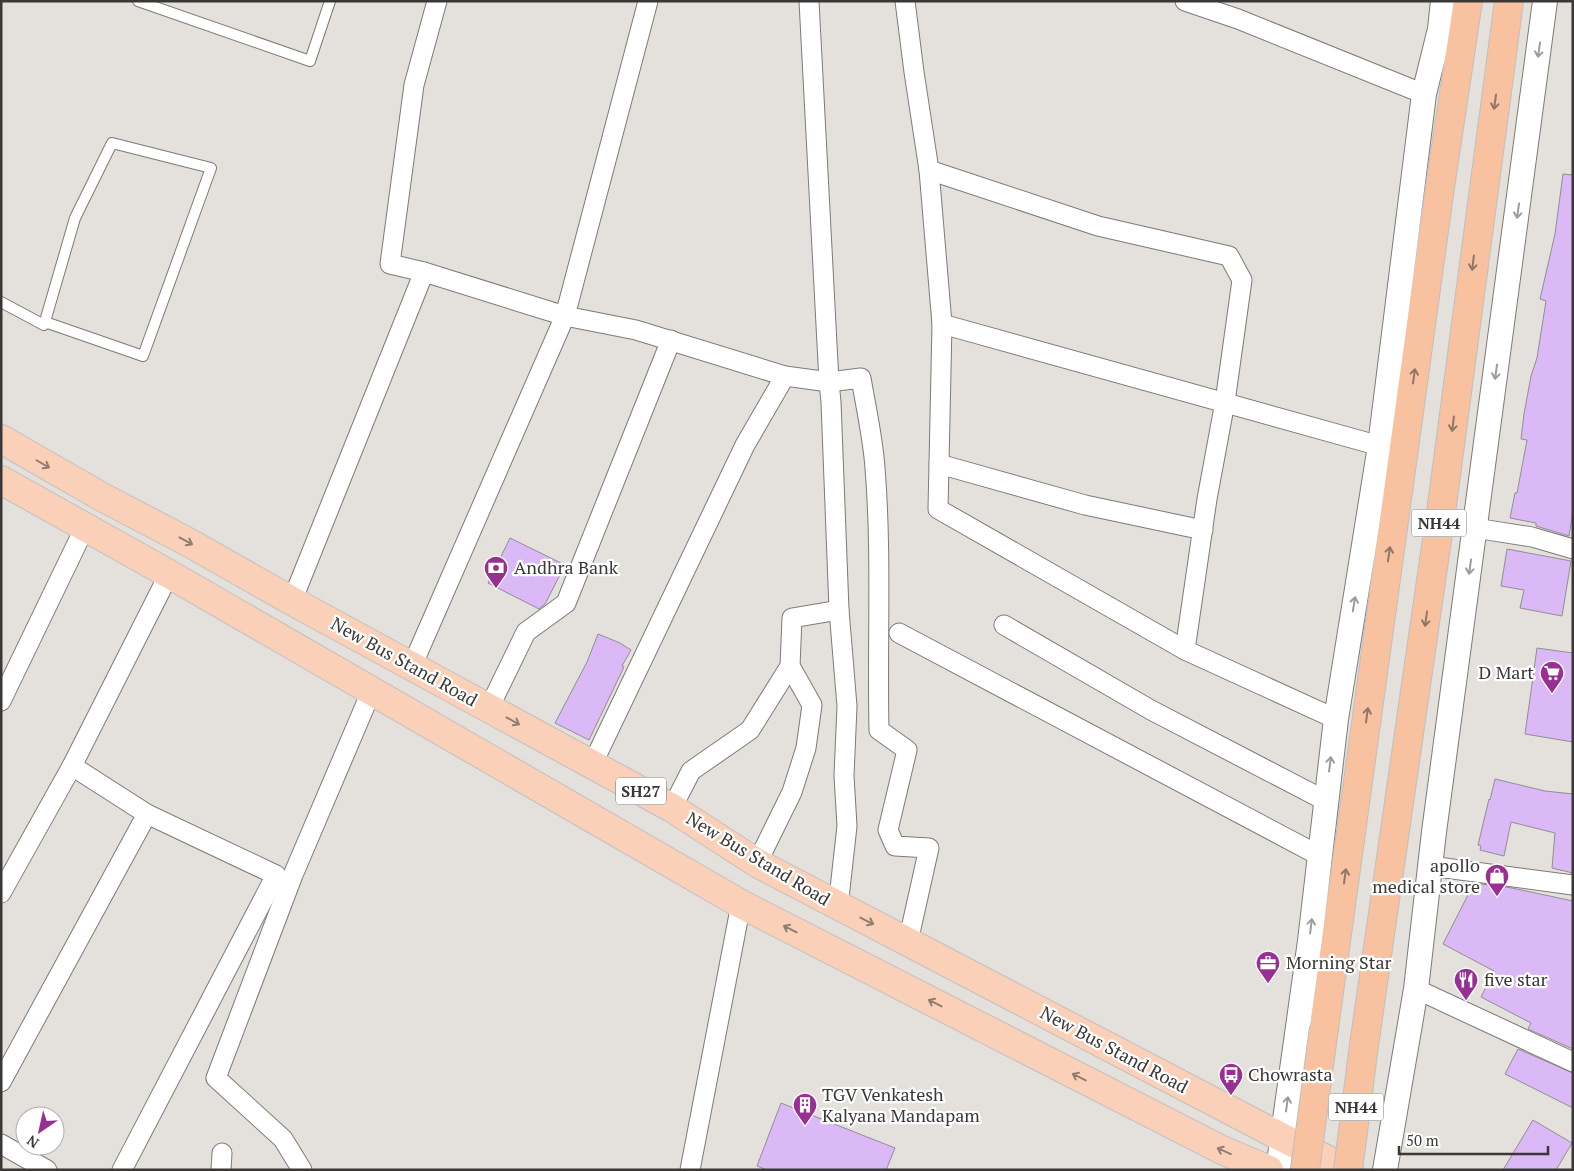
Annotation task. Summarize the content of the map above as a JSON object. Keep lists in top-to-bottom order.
{
  "streets": {
    "highway": ["NH44"],
    "main road": ["New Bus Stand Road", "SH27"]
  },
  "crossings": [
    ["NH44", "SH27"],
    ["New Bus Stand Road", "SH27"]
  ],
  "places": {
    "bank": ["Andhra Bank"],
    "supermarket": ["D Mart"],
    "shop": ["apollo medical store"],
    "office": ["Morning Star"],
    "restaurant": ["five star"],
    "bus stop": ["Chowrasta"],
    "building": ["TGV Venkatesh Kalyana Mandapam"]
  },
  "scale_bar": "50 m",
  "north": "bottom left"
}
